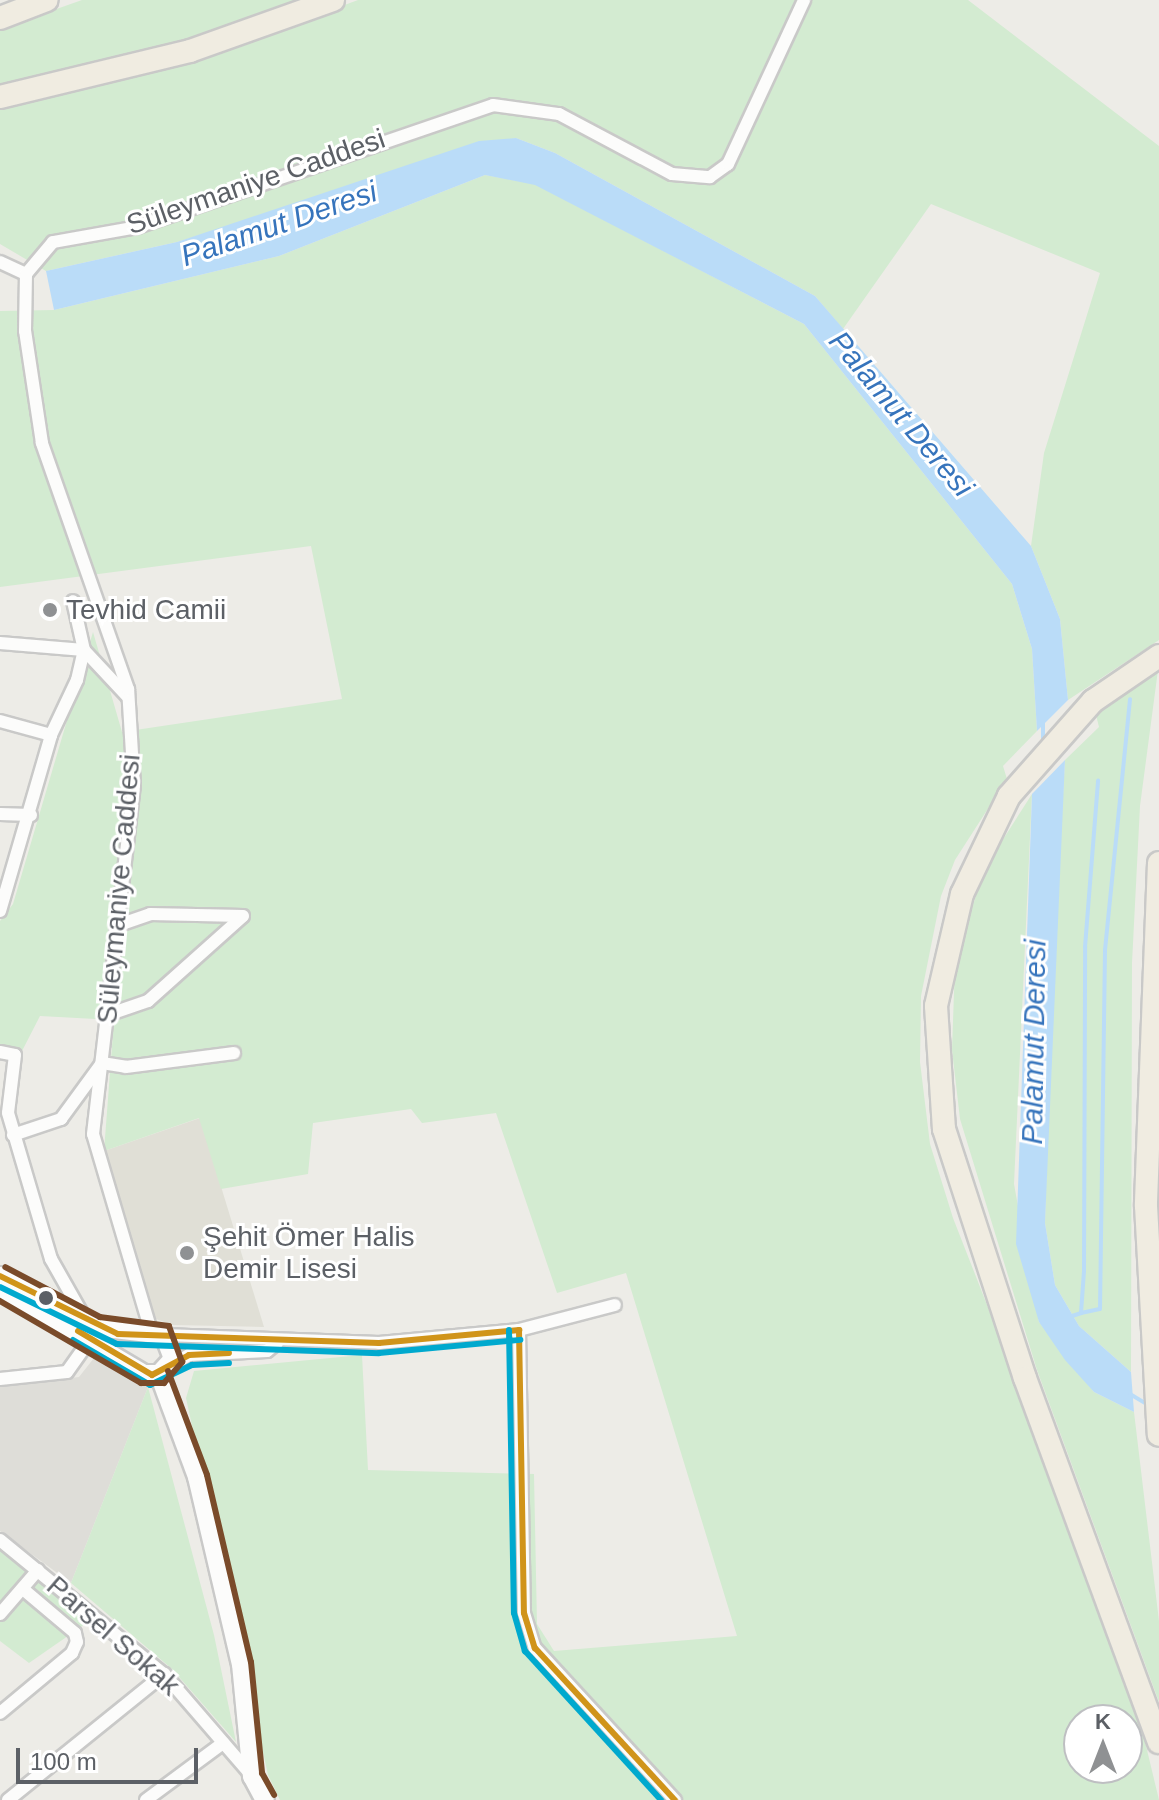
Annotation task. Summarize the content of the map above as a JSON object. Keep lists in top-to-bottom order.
{
  "streets": {
    "street": ["Süleymaniye Caddesi", "Parsel Sokak"]
  },
  "water": ["Palamut Deresi"],
  "places": ["Tevhid Camii", "Şehit Ömer Halis Demir Lisesi"],
  "scale_bar": "100 m",
  "north": "top"
}
